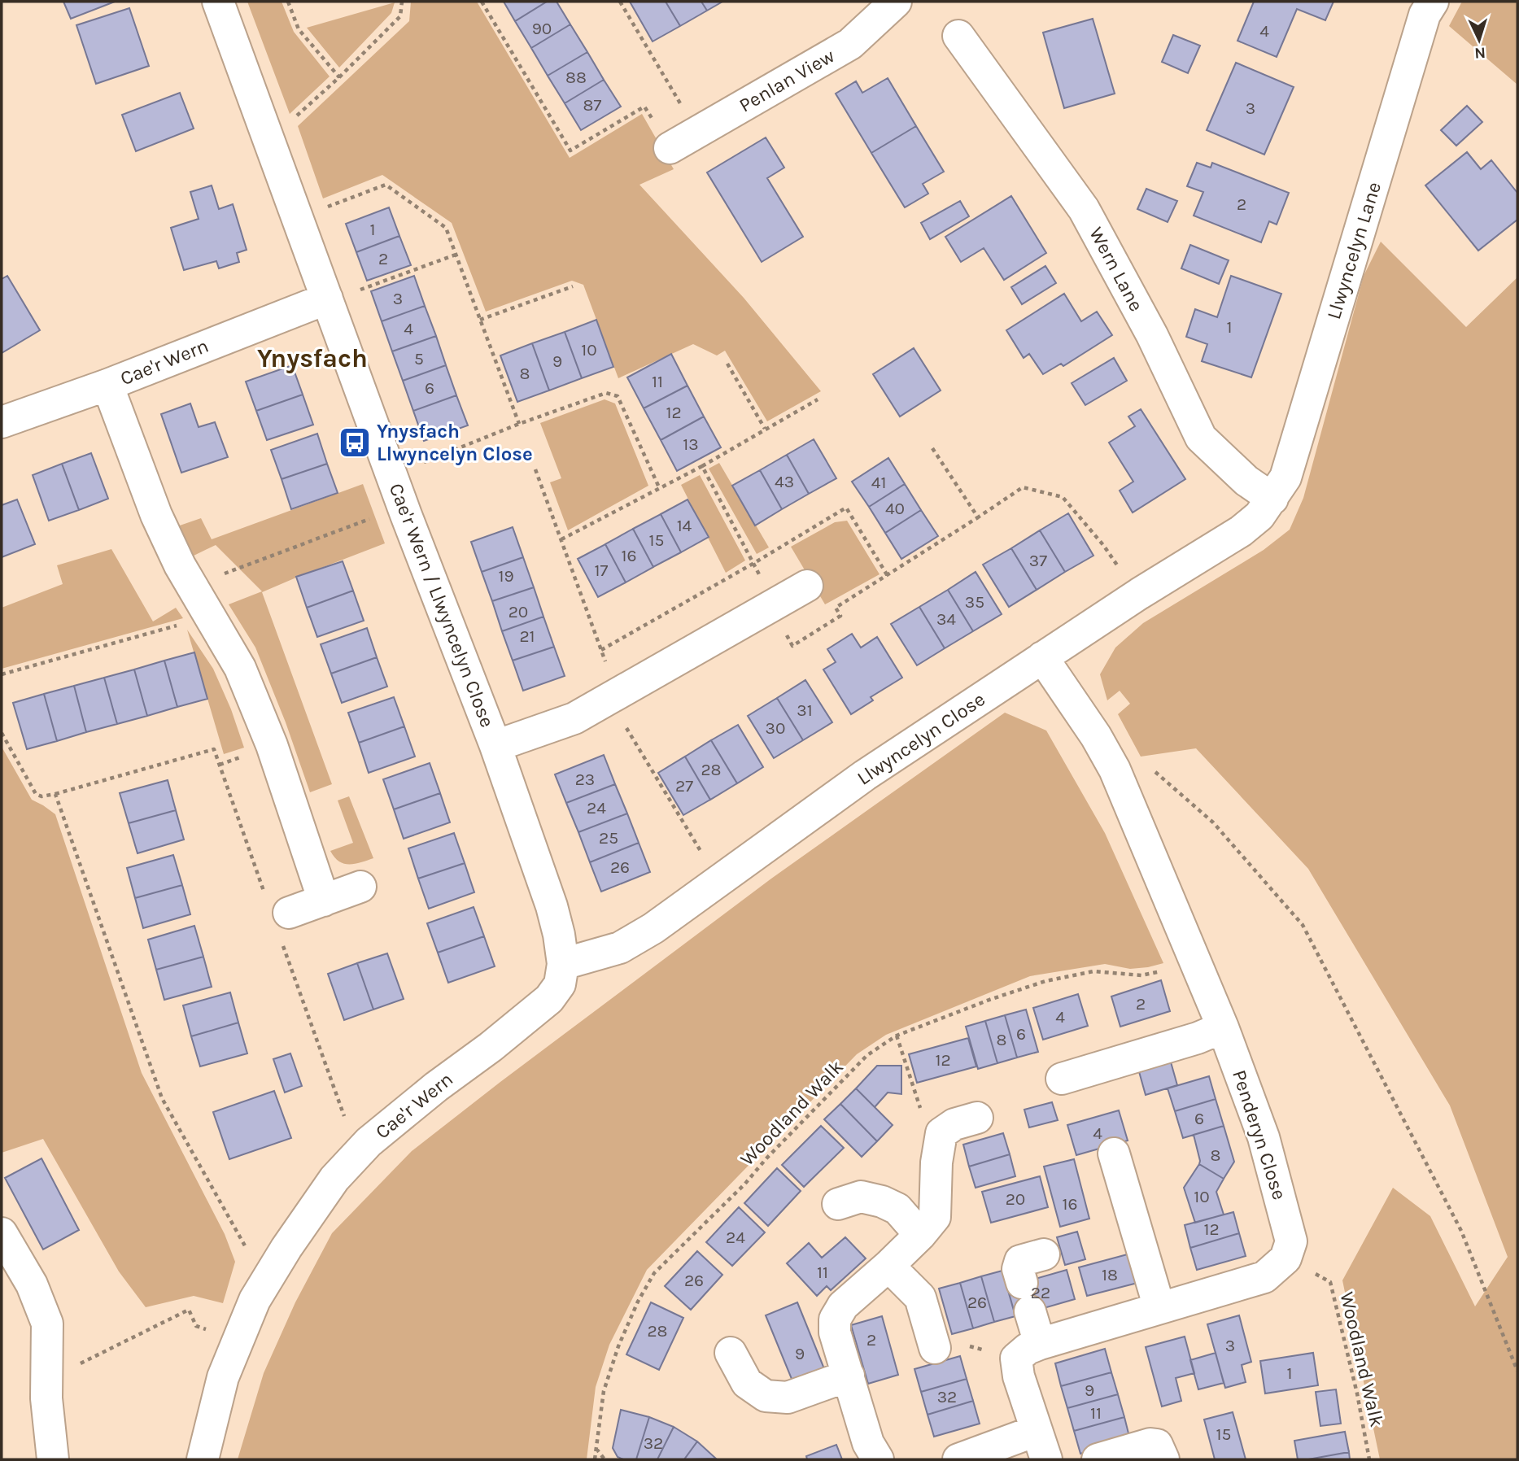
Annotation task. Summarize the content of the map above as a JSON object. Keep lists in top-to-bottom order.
{
  "streets": {
    "street": [
      "Penlan View",
      "Llwyncelyn Lane",
      "Wern Lane",
      "Cae'r Wern",
      "Cae'r Wern / Llwyncelyn Close",
      "Llwyncelyn Close",
      "Penderyn Close"
    ],
    "path": ["Woodland Walk"]
  },
  "crossings": [
    ["Llwyncelyn Lane", "Wern Lane"],
    ["Llwyncelyn Lane", "Llwyncelyn Close"],
    ["Wern Lane", "Llwyncelyn Close"],
    ["Cae'r Wern", "Cae'r Wern / Llwyncelyn Close"],
    ["Cae'r Wern", "Llwyncelyn Close"],
    ["Cae'r Wern / Llwyncelyn Close", "Llwyncelyn Close"],
    ["Llwyncelyn Close", "Penderyn Close"],
    ["Woodland Walk", "Penderyn Close"]
  ],
  "districts": ["Ynysfach"],
  "places": {
    "bus stop": ["Ynysfach Llwyncelyn Close"]
  },
  "house_numbers": [
    "90",
    "4",
    "88",
    "87",
    "3",
    "2",
    "1",
    "2",
    "3",
    "1",
    "4",
    "10",
    "5",
    "9",
    "8",
    "11",
    "6",
    "12",
    "13",
    "43",
    "41",
    "40",
    "14",
    "15",
    "16",
    "37",
    "17",
    "19",
    "35",
    "20",
    "34",
    "21",
    "31",
    "30",
    "28",
    "23",
    "27",
    "24",
    "25",
    "26",
    "2",
    "4",
    "6",
    "8",
    "12",
    "6",
    "4",
    "8",
    "10",
    "20",
    "16",
    "12",
    "24",
    "11",
    "18",
    "26",
    "22",
    "26",
    "28",
    "2",
    "3",
    "9",
    "1",
    "9",
    "32",
    "11",
    "15",
    "32"
  ],
  "north": "bottom"
}
